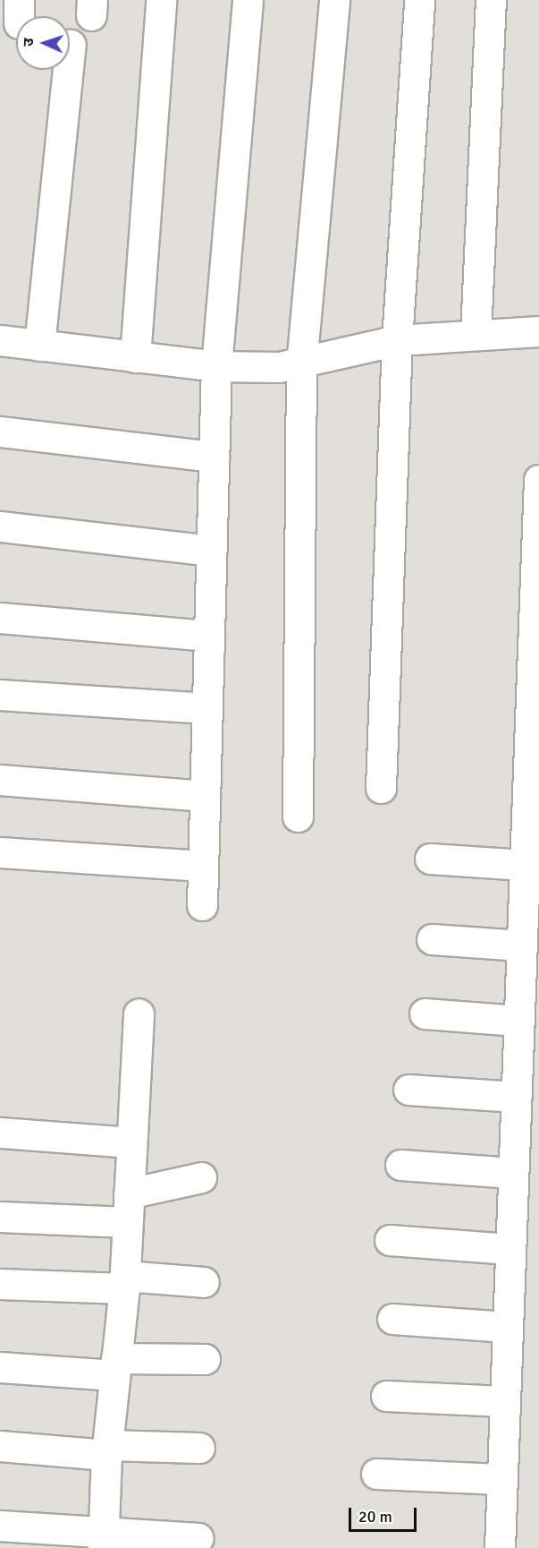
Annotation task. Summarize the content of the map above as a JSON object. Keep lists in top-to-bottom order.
{
  "scale_bar": "20 m",
  "north": "left"
}
